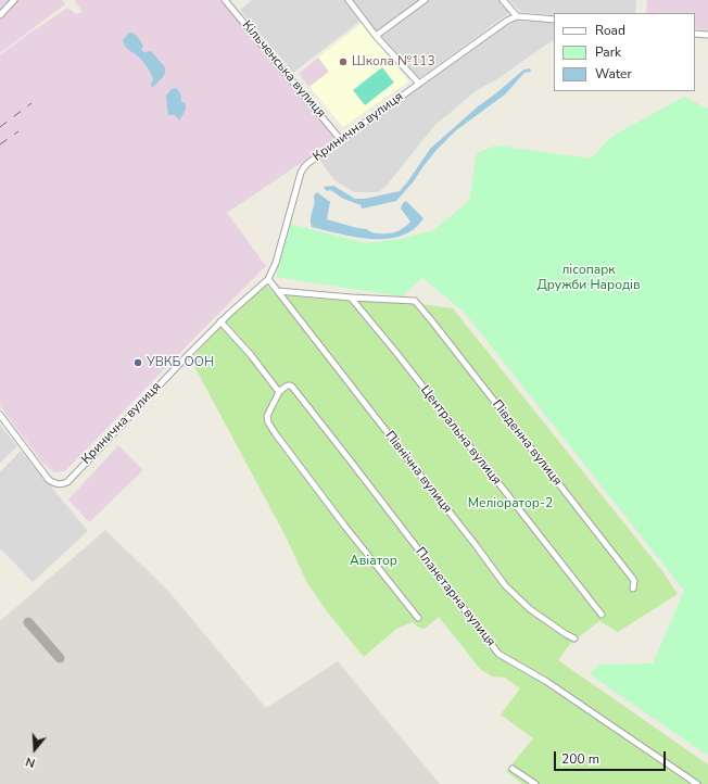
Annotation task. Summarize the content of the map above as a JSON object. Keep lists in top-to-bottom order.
{
  "streets": {
    "street": [
      "Кільченська вулиця",
      "Кринична вулиця",
      "Центральна вулиця",
      "Південна вулиця",
      "Північна вулиця",
      "Планетарна вулиця"
    ]
  },
  "crossings": [
    ["Кільченська вулиця", "Кринична вулиця"],
    ["Кринична вулиця", "Північна вулиця"],
    ["Центральна вулиця", "Південна вулиця"]
  ],
  "parks": ["лісопарк Дружби Народів", "Меліоратор-2", "Авіатор"],
  "places": ["Школа №113", "УВКБ ООН"],
  "legend": ["Road", "Park", "Water"],
  "scale_bar": "200 m",
  "north": "bottom"
}
